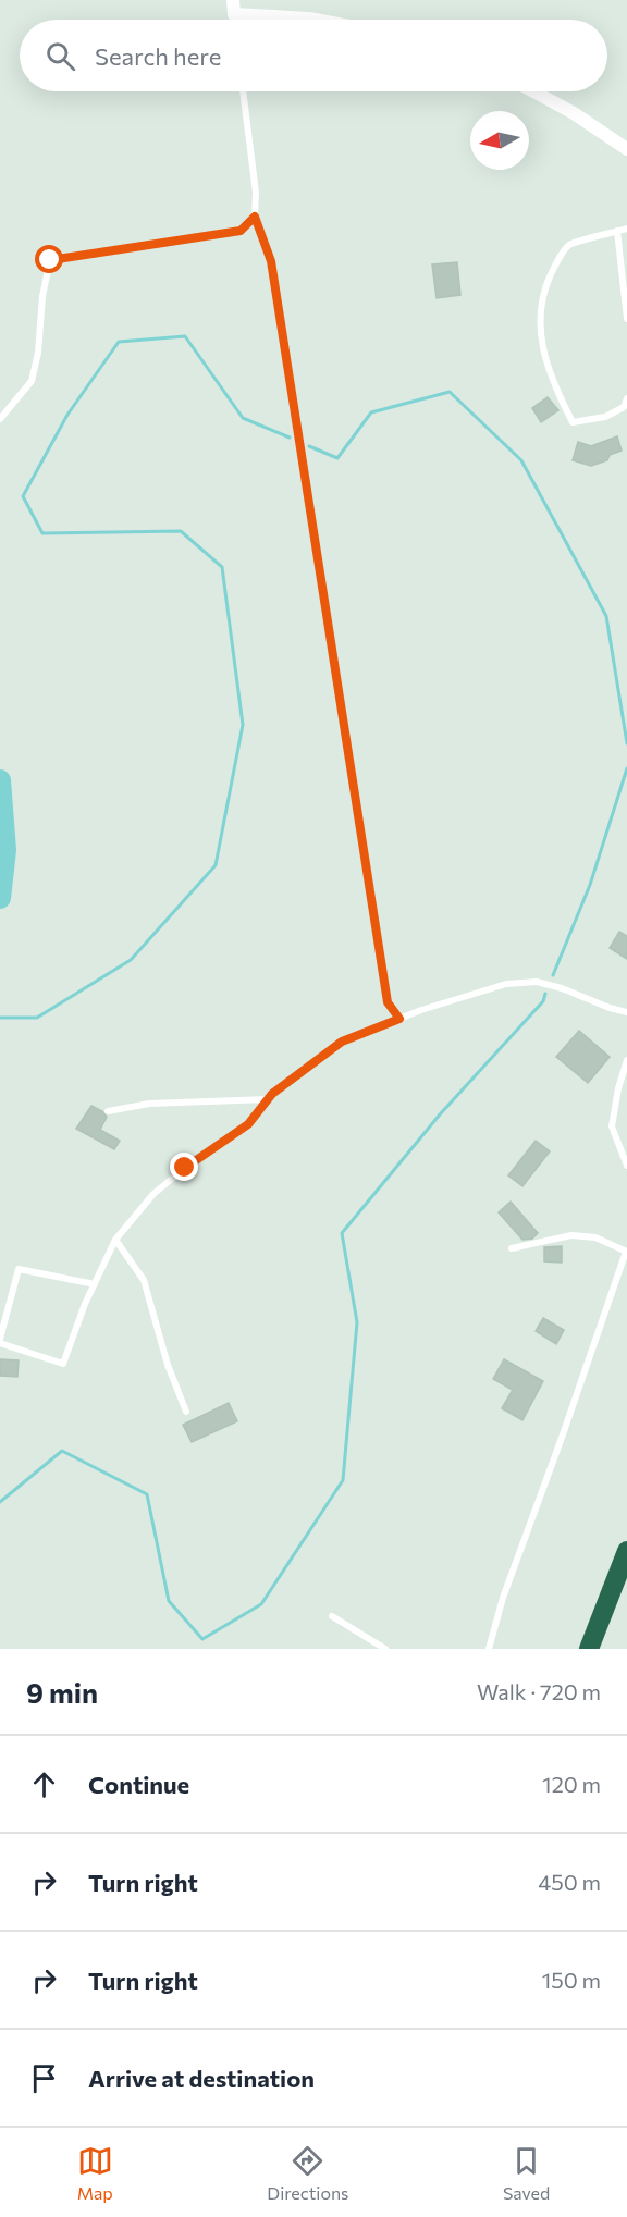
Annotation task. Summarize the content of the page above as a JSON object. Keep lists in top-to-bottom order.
{
  "north": "left",
  "page": {
    "search": "Search here",
    "heading": ["9 min", "Walk · 720 m"],
    "list": [
      ["Continue", "120 m"],
      ["Turn right", "450 m"],
      ["Turn right", "150 m"],
      "Arrive at destination"
    ],
    "nav": ["Map", "Directions", "Saved"]
  }
}
